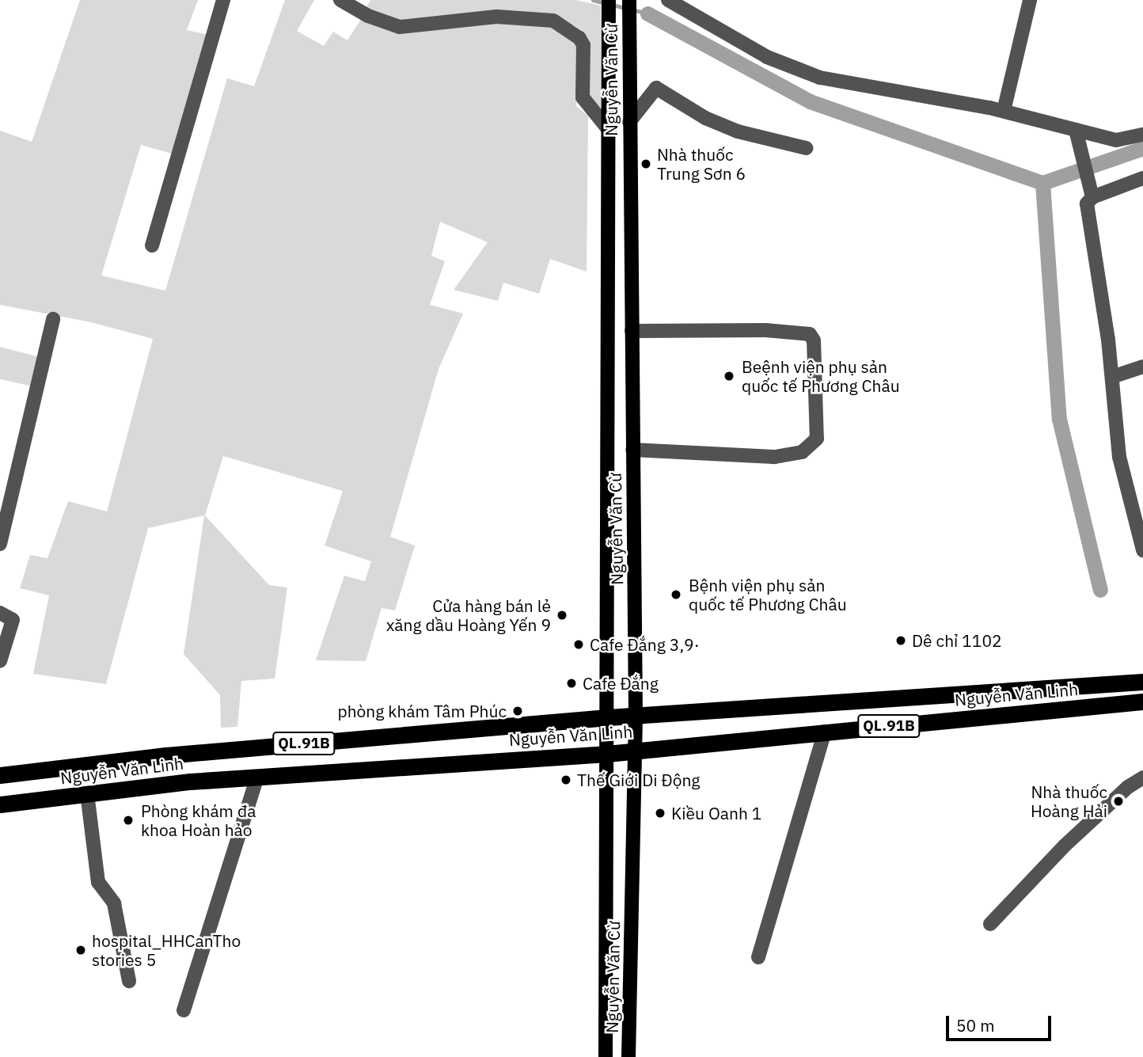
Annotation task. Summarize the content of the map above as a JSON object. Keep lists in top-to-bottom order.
{
  "streets": {
    "highway": ["Nguyễn Văn Linh", "QL.91B"],
    "main road": ["Nguyễn Văn Cừ"]
  },
  "crossings": [
    ["Nguyễn Văn Cừ", "Nguyễn Văn Linh"]
  ],
  "places": [
    "Nhà thuốc Trung Sơn 6",
    "Beệnh viện phụ sản quốc tế Phương Châu",
    "Bệnh viện phụ sản quốc tế Phương Châu",
    "Cửa hàng bán lẻ xăng dầu Hoàng Yến 9",
    "Dê chỉ 1102",
    "Cafe Đắng 3,9·",
    "Cafe Đắng",
    "phòng khám Tâm Phúc",
    "Thế Giới Di Động",
    "Nhà thuốc Hoàng Hải",
    "Kiều Oanh 1",
    "Phòng khám đa khoa Hoàn hảo",
    "hospital_HHCanTho stories 5"
  ],
  "scale_bar": "50 m"
}
